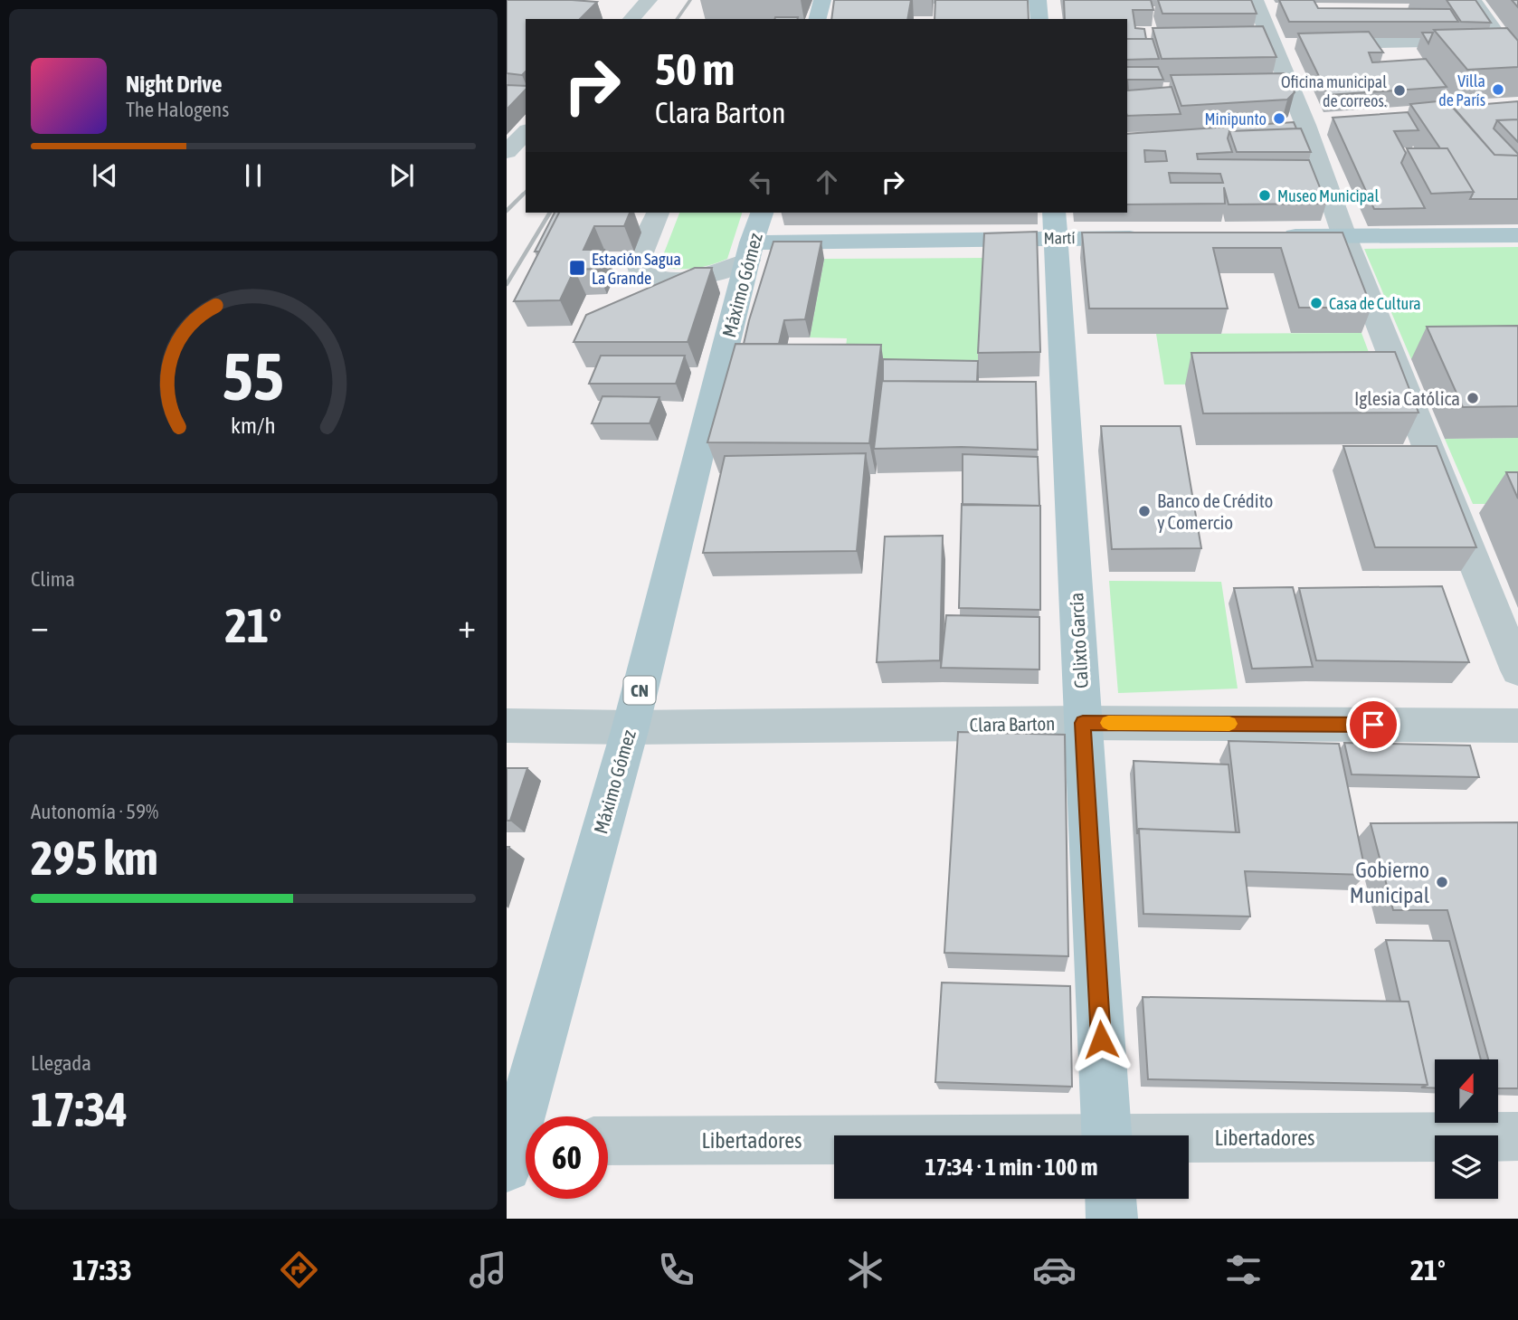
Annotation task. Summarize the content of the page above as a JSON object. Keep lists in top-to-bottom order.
{
  "streets": {
    "main road": [
      "Martí",
      "Máximo Gómez",
      "Calixto García",
      "CN"
    ],
    "street": ["Clara Barton", "Libertadores"]
  },
  "crossings": [
    ["Martí", "Máximo Gómez"],
    ["Martí", "Calixto García"],
    ["Máximo Gómez", "Clara Barton"],
    ["Calixto García", "Clara Barton"]
  ],
  "places": {
    "other": [
      "Villa de París",
      "Oficina municipal de correos.",
      "Minipunto",
      "Museo Municipal",
      "Casa de Cultura",
      "Iglesia Católica",
      "Banco de Crédito y Comercio",
      "Gobierno Municipal"
    ],
    "transit": ["Estación Sagua La Grande"]
  },
  "north": "top",
  "page": {
    "turn": ["50 m", "Clara Barton"],
    "song": ["Night Drive", "The Halogens"],
    "tile": [
      "Clima",
      ["Autonomía · 59%", "295 km"],
      ["Llegada", "17:34"]
    ],
    "heat": ["−", "21°", "+"],
    "limit": "60",
    "trip": "17:34 · 1 min · 100 m",
    "tabs": ["17:33", "21°"],
    "gauge": ["55", "km/h"]
  }
}
